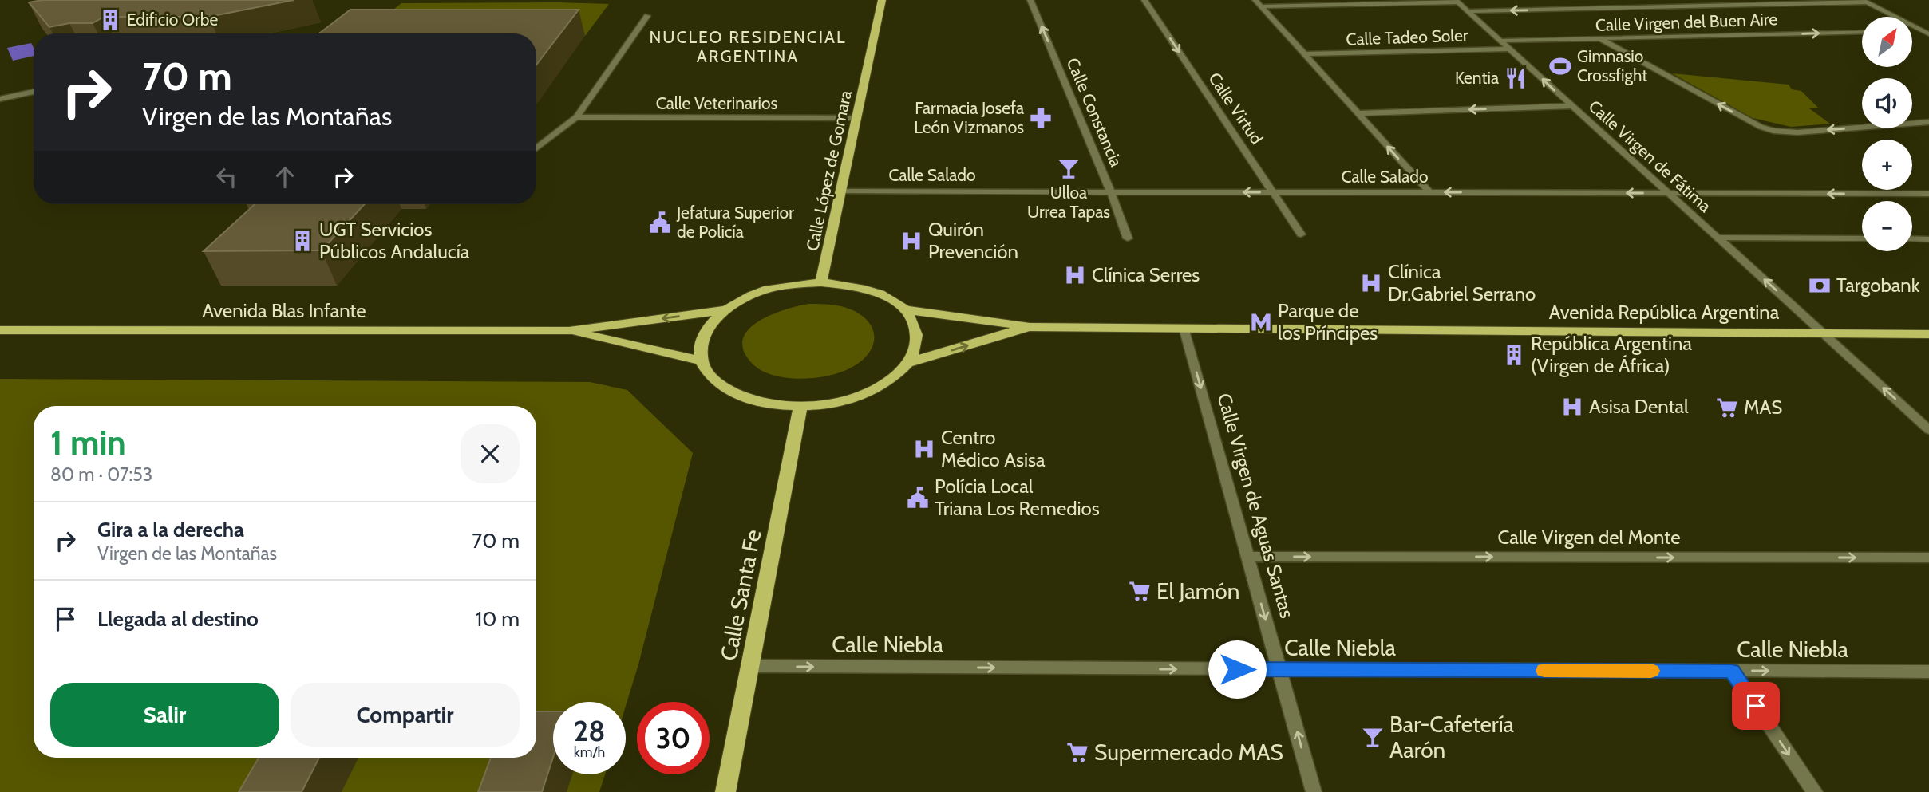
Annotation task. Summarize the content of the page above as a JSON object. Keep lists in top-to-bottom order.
{
  "streets": {
    "main road": [
      "Calle López de Gomara",
      "Avenida Blas Infante",
      "Avenida República Argentina",
      "Calle Santa Fe"
    ],
    "street": [
      "Calle Virgen del Buen Aire",
      "Calle Tadeo Soler",
      "Calle Veterinarios",
      "Calle Virtud",
      "Calle Constancia",
      "Calle Virgen de Fátima",
      "Calle Salado",
      "Calle Virgen de Aguas Santas",
      "Calle Virgen del Monte",
      "Calle Niebla"
    ]
  },
  "crossings": [
    ["Calle Virgen del Buen Aire", "Calle Virgen de Fátima"],
    ["Calle Tadeo Soler", "Calle Virgen de Fátima"],
    ["Calle Veterinarios", "Calle López de Gomara"],
    ["Calle Virtud", "Calle Salado"],
    ["Calle Constancia", "Calle Salado"],
    ["Calle Virgen de Fátima", "Calle Salado"],
    ["Calle Virgen de Fátima", "Avenida República Argentina"],
    ["Calle López de Gomara", "Calle Salado"],
    ["Calle López de Gomara", "Avenida Blas Infante"],
    ["Calle López de Gomara", "Avenida República Argentina"],
    ["Calle López de Gomara", "Calle Santa Fe"],
    ["Avenida Blas Infante", "Avenida República Argentina"],
    ["Avenida Blas Infante", "Calle Santa Fe"],
    ["Avenida República Argentina", "Calle Virgen de Aguas Santas"],
    ["Avenida República Argentina", "Calle Santa Fe"],
    ["Calle Virgen de Aguas Santas", "Calle Virgen del Monte"],
    ["Calle Virgen de Aguas Santas", "Calle Niebla"],
    ["Calle Santa Fe", "Calle Niebla"]
  ],
  "one_way": [
    "Calle Virtud",
    "Calle Constancia",
    "Calle Virgen de Fátima",
    "Calle Virgen del Monte",
    "Calle Niebla"
  ],
  "districts": ["NUCLEO RESIDENCIAL ARGENTINA"],
  "places": {
    "building": ["Edificio Orbe", "UGT Servicios Públicos Andalucía", "República Argentina (Virgen de África)"],
    "sports": ["Gimnasio Crossfight"],
    "restaurant": ["Kentia"],
    "pharmacy": ["Farmacia Josefa León Vizmanos"],
    "bar": ["Ulloa Urrea Tapas", "Bar-Cafetería Aarón"],
    "public building": ["Jefatura Superior de Policía", "Polícia Local Triana Los Remedios"],
    "hospital": [
      "Quirón Prevención",
      "Clínica Serres",
      "Clínica Dr.Gabriel Serrano",
      "Asisa Dental",
      "Centro Médico Asisa"
    ],
    "bank": ["Targobank"],
    "metro station": ["Parque de los Príncipes"],
    "supermarket": ["MAS", "El Jamón", "Supermercado MAS"]
  },
  "north": "top right",
  "page": {
    "map_buttons": ["+", "−"],
    "turn": ["70 m", "Virgen de las Montañas"],
    "heading": ["1 min", "80 m · 07:53"],
    "list": [
      {
        "name": "Gira a la derecha",
        "note": "Virgen de las Montañas",
        "value": "70 m"
      },
      {
        "name": "Llegada al destino",
        "value": "10 m"
      }
    ],
    "buttons": ["Salir", "Compartir"],
    "speed": "28 km/h",
    "limit": "30"
  }
}
